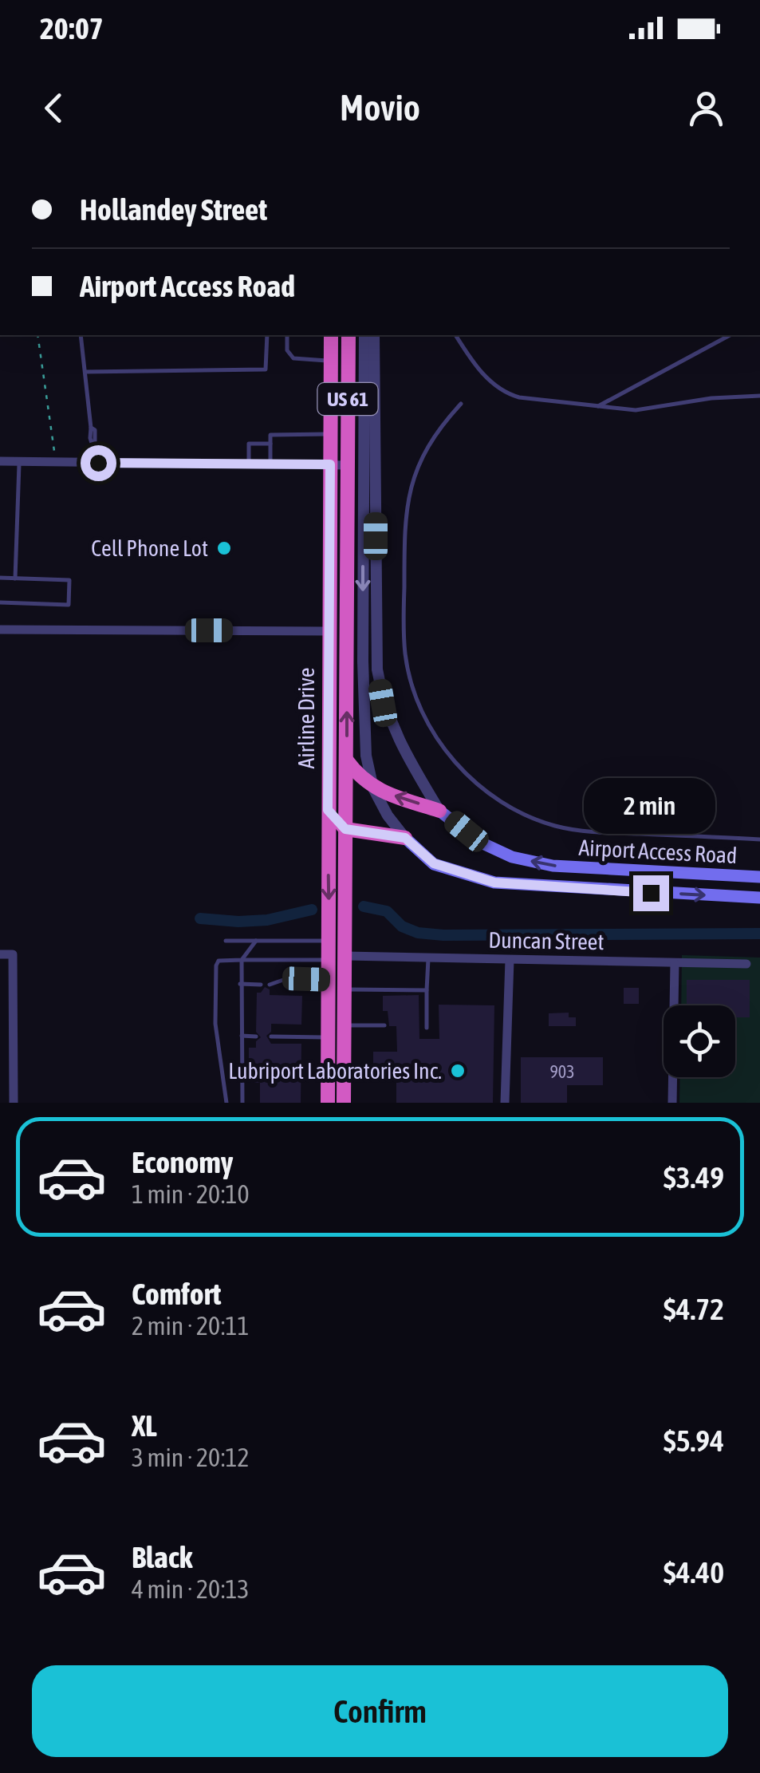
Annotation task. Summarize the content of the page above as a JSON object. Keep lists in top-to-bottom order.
{
  "streets": {
    "highway": ["US 61", "Airline Drive"],
    "main road": ["Airport Access Road"],
    "street": ["Duncan Street"]
  },
  "crossings": [
    ["Airline Drive", "Duncan Street"]
  ],
  "places": ["Cell Phone Lot", "Lubriport Laboratories Inc."],
  "house_numbers": ["903"],
  "page": {
    "status": "20:07",
    "header": "Movio",
    "banner": ["Hollandey Street", "Airport Access Road"],
    "bubble": "2 min",
    "list": [
      {
        "name": "Economy",
        "note": "1 min · 20:10",
        "value": "$3.49"
      },
      {
        "name": "Comfort",
        "note": "2 min · 20:11",
        "value": "$4.72"
      },
      {
        "name": "XL",
        "note": "3 min · 20:12",
        "value": "$5.94"
      },
      {
        "name": "Black",
        "note": "4 min · 20:13",
        "value": "$4.40"
      }
    ],
    "buttons": "Confirm"
  }
}
